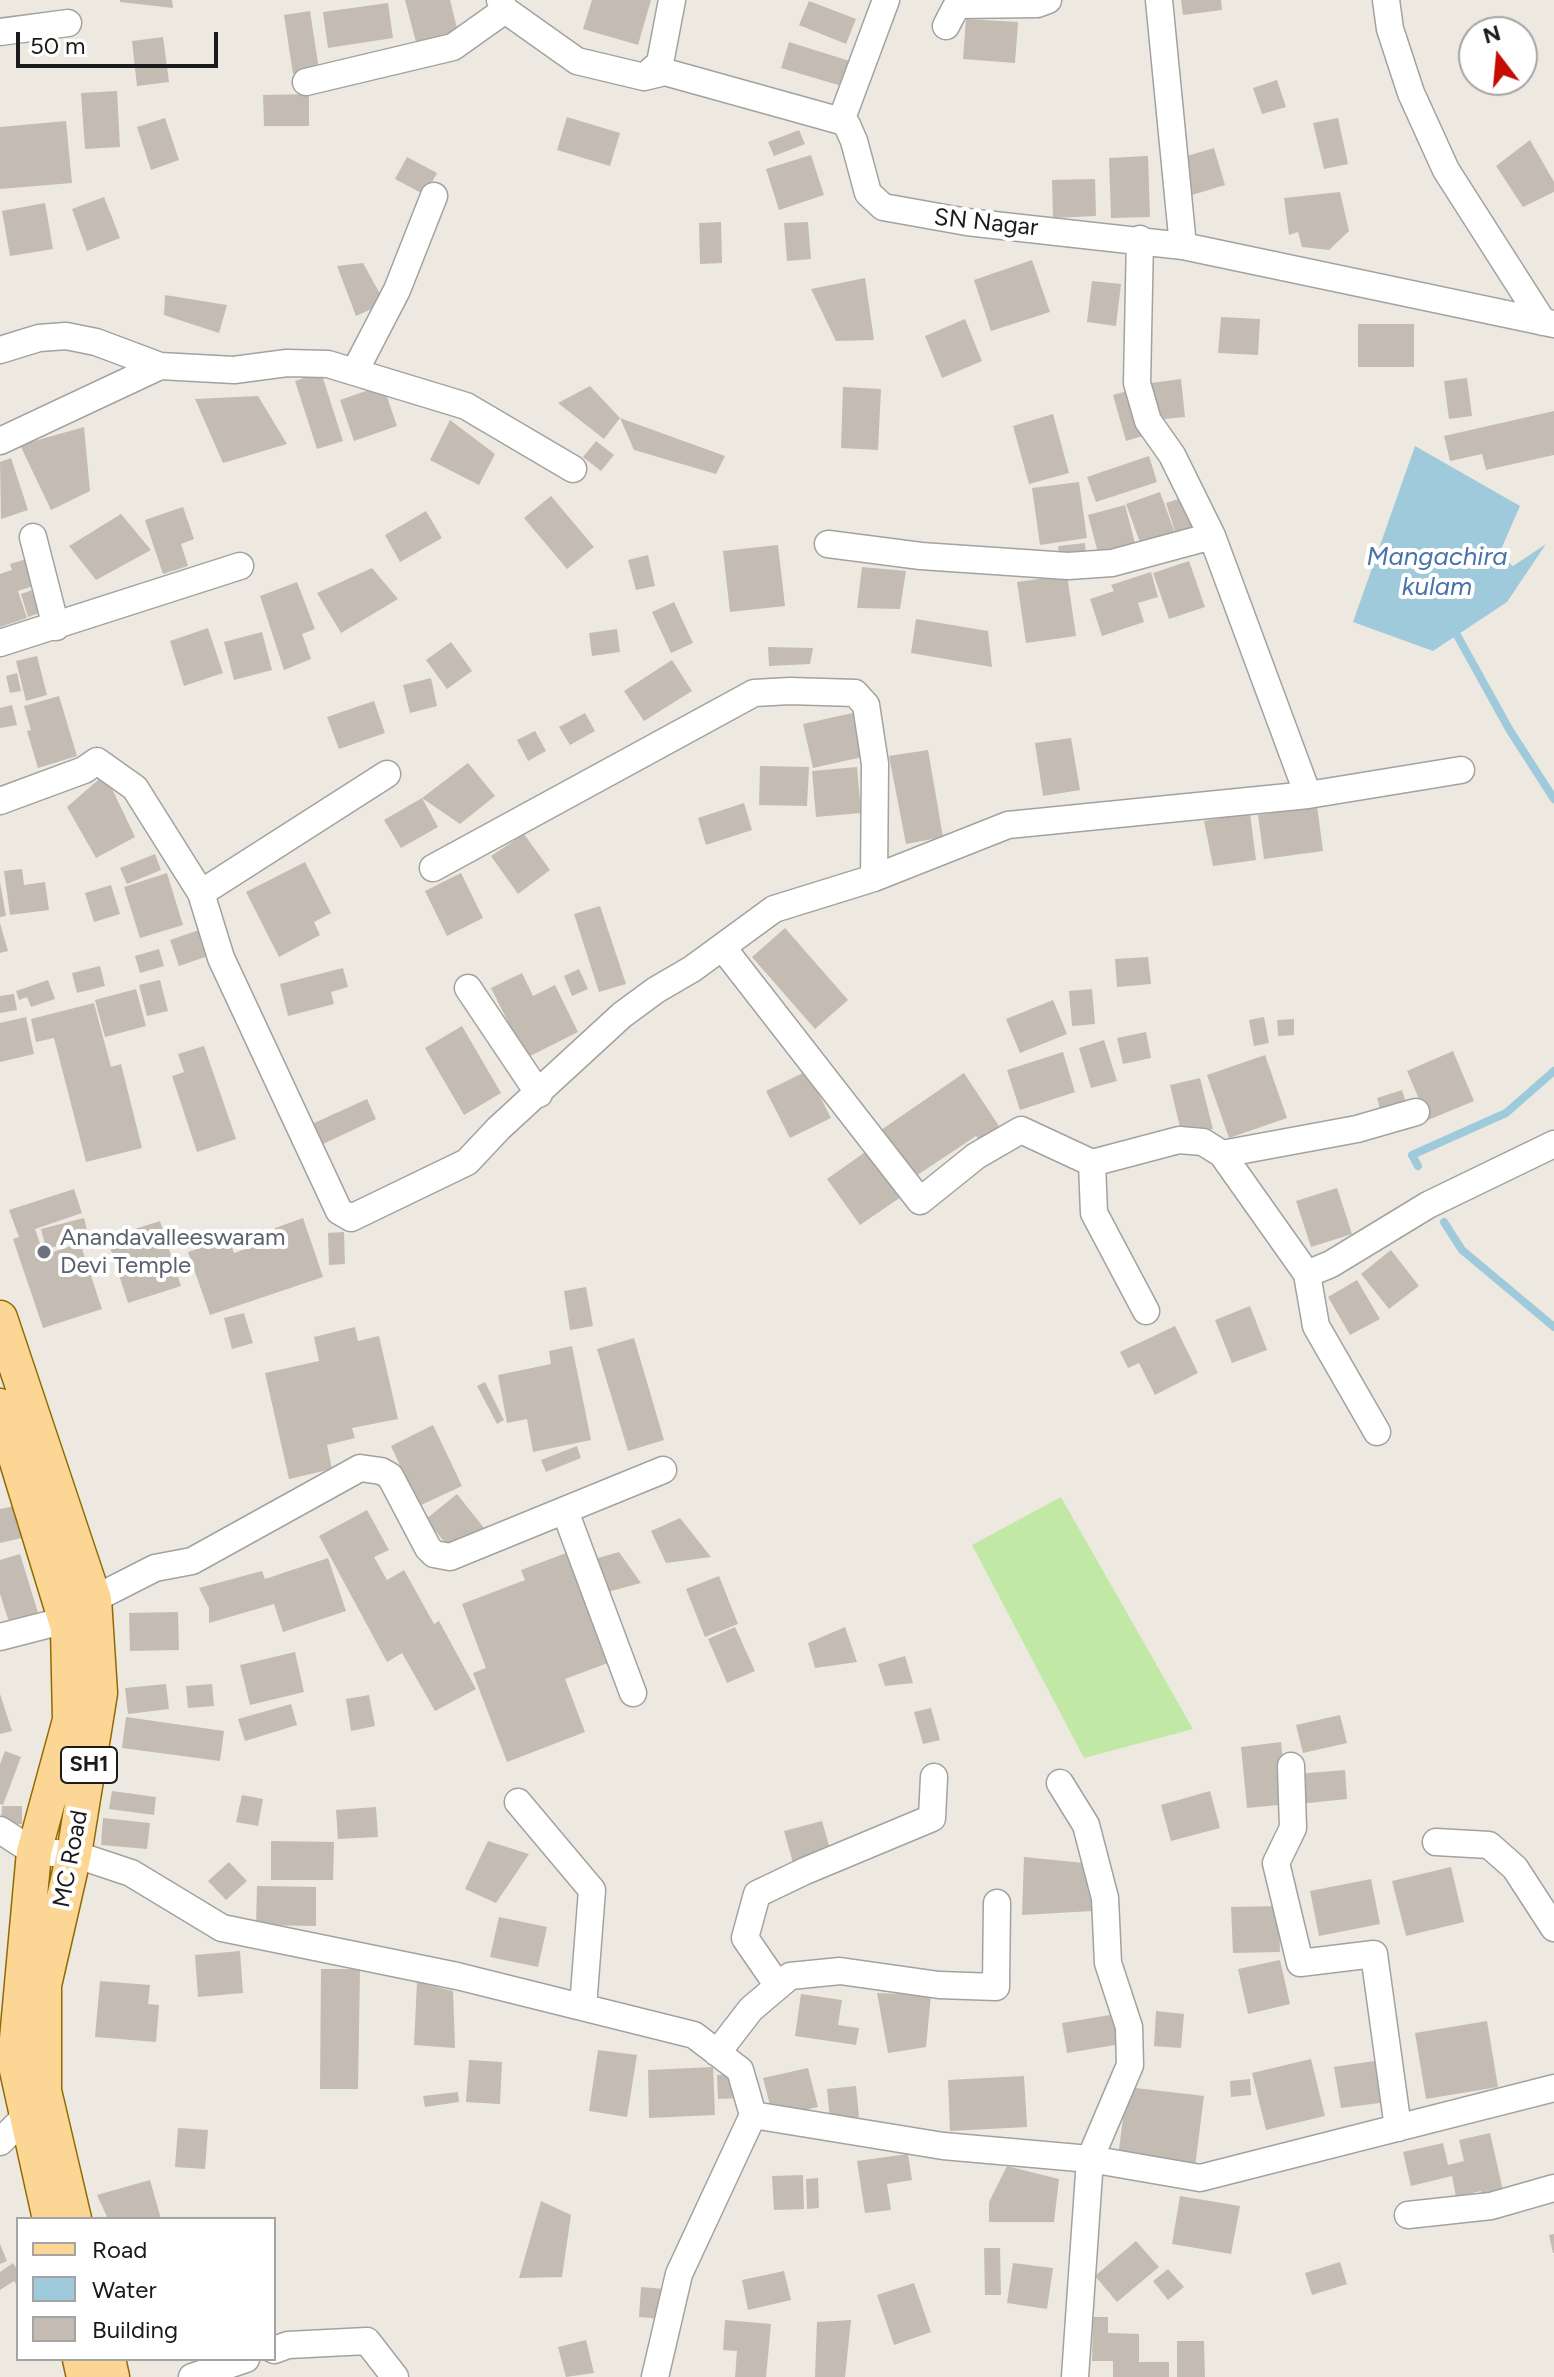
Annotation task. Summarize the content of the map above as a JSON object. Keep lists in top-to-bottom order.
{
  "streets": {
    "main road": ["SH1", "MC Road"],
    "street": ["SN Nagar"]
  },
  "water": ["Mangachira kulam"],
  "places": ["Anandavalleeswaram Devi Temple"],
  "legend": ["Road", "Water", "Building"],
  "scale_bar": "50 m",
  "north": "top"
}
